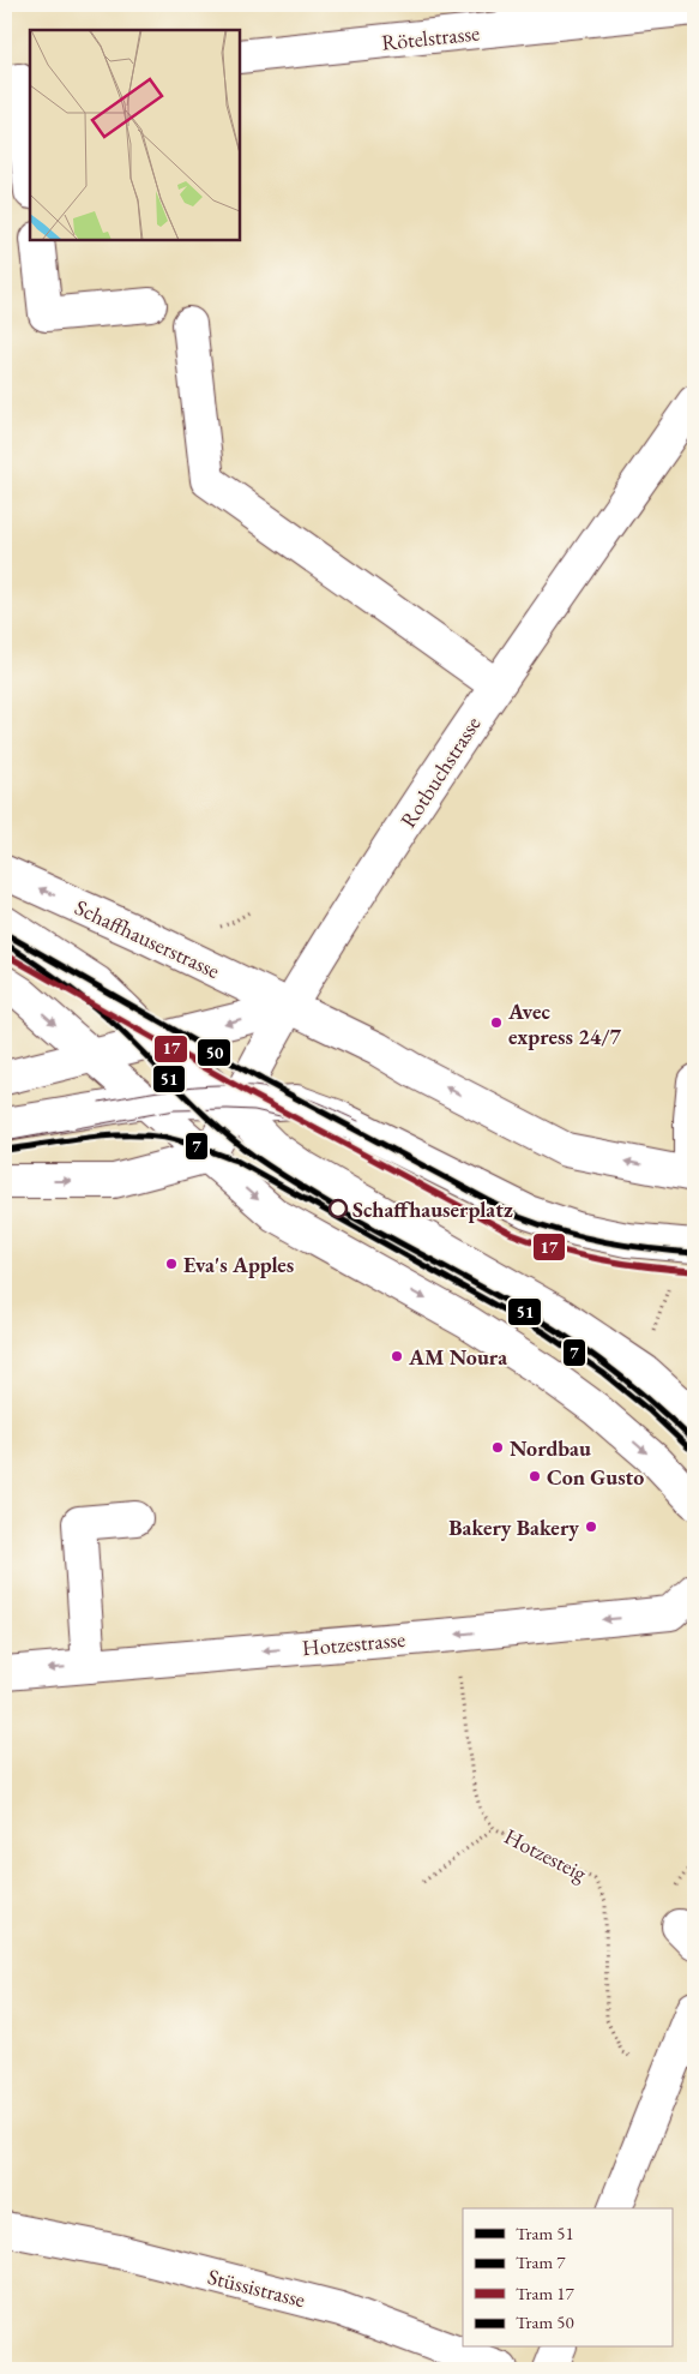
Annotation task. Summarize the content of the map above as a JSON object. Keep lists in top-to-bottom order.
{
  "streets": {
    "street": [
      "Rötelstrasse",
      "Rotbuchstrasse",
      "Schaffhauserstrasse",
      "Hotzestrasse",
      "Stüssistrasse"
    ],
    "path": ["Hotzesteig"]
  },
  "crossings": [
    ["Rotbuchstrasse", "Schaffhauserstrasse"]
  ],
  "one_way": ["Hotzestrasse"],
  "places": [
    "Avec express 24/7",
    "Schaffhauserplatz",
    "Eva's Apples",
    "AM Noura",
    "Nordbau",
    "Con Gusto",
    "Bakery Bakery"
  ],
  "lines": [
    "tram line 50",
    "tram line 51",
    "tram line 17",
    "tram line 7"
  ],
  "legend": [
    "Tram 51",
    "Tram 7",
    "Tram 17",
    "Tram 50"
  ]
}
